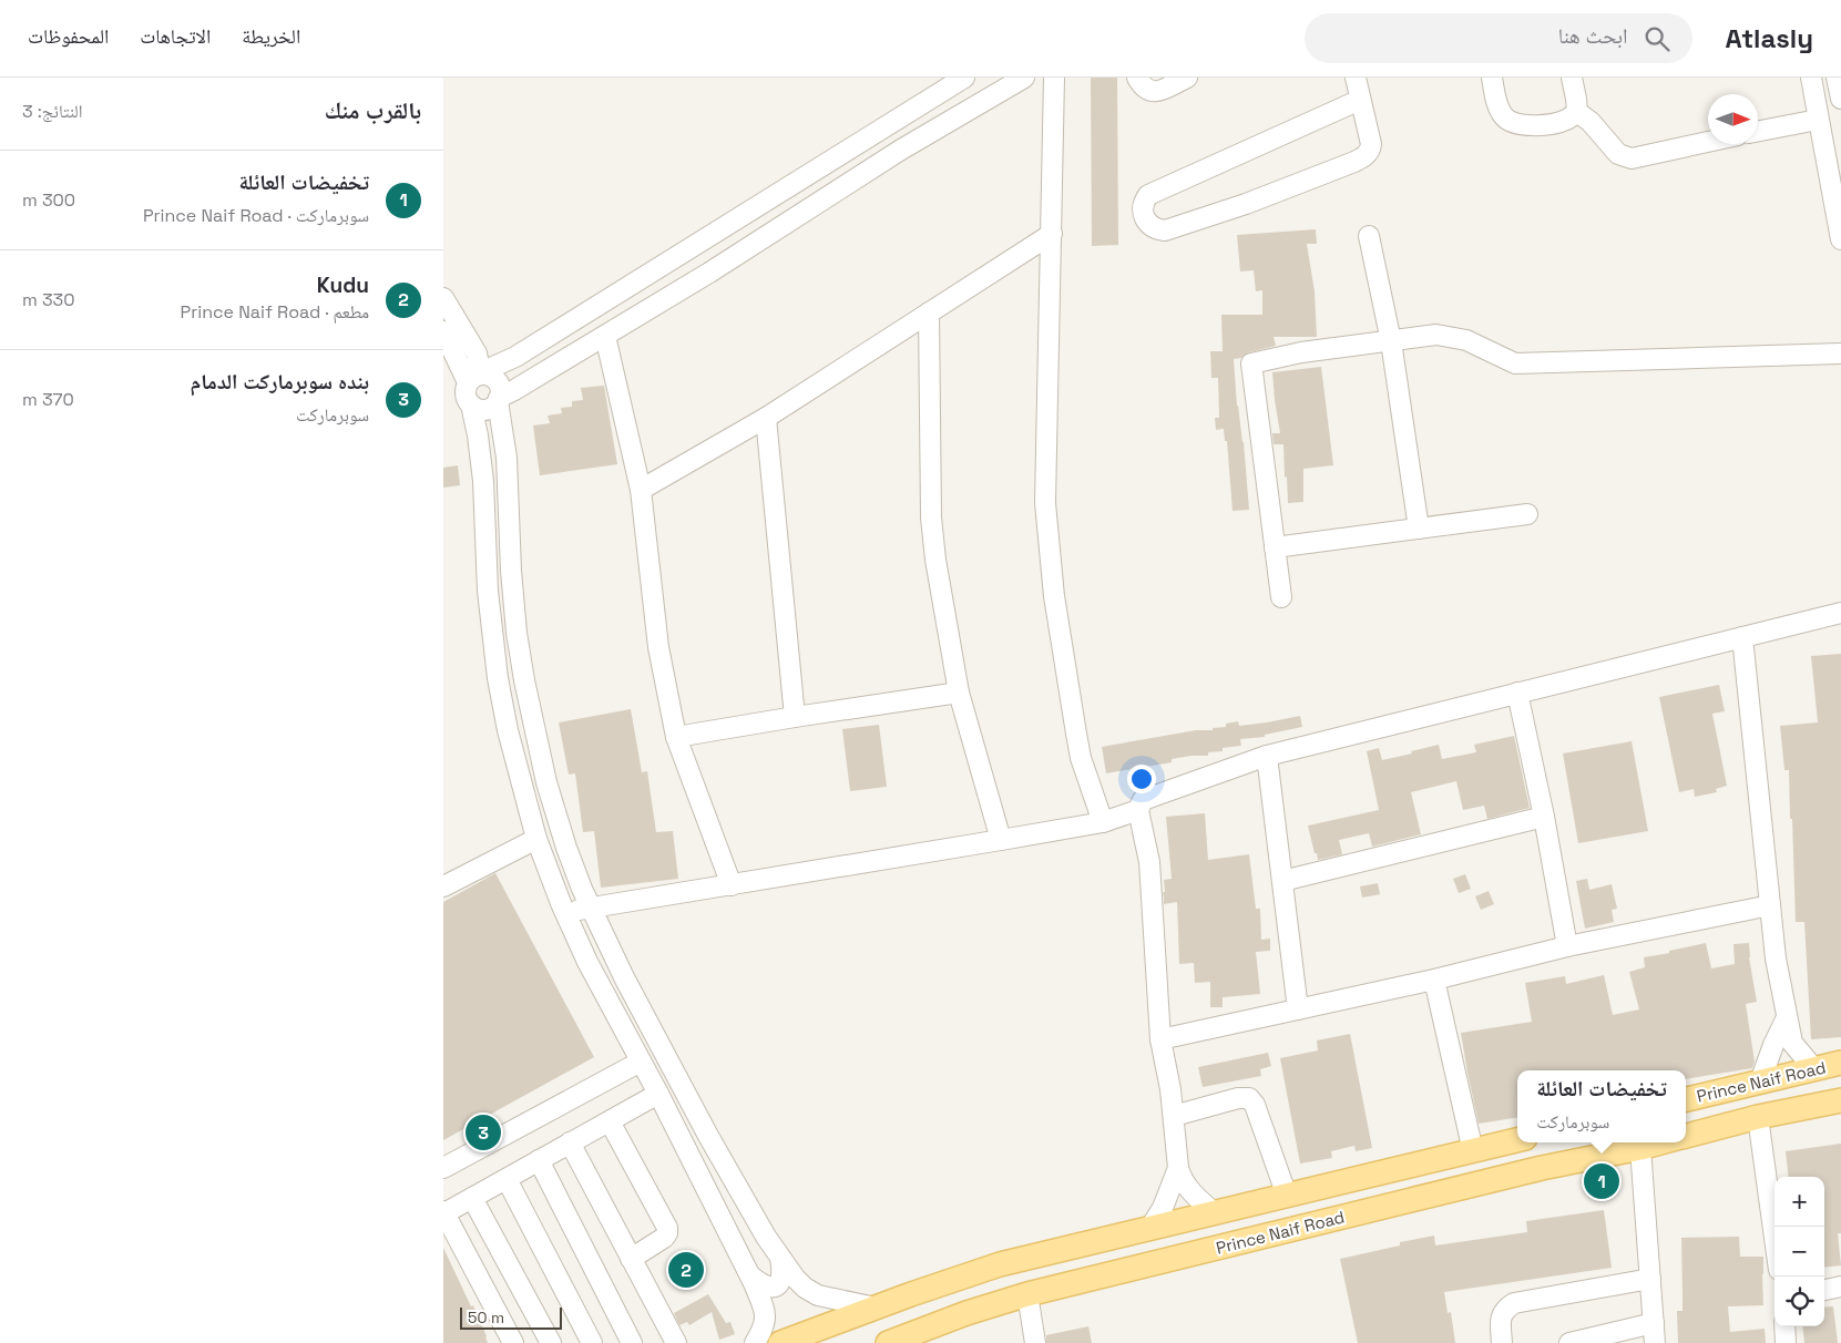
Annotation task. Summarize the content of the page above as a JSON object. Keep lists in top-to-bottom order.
{
  "streets": {
    "main road": ["Prince Naif Road"]
  },
  "scale_bar": "50 m",
  "north": "right",
  "page": {
    "header": "Atlasly",
    "search": "ابحث هنا",
    "nav": ["الخريطة", "الاتجاهات", "المحفوظات"],
    "heading": ["بالقرب منك", "النتائج: 3"],
    "list": [
      {
        "mark": "1",
        "name": "تخفيضات العائلة",
        "note": "سوبرماركت · Prince Naif Road",
        "value": "300 m"
      },
      {
        "mark": "2",
        "name": "Kudu",
        "note": "مطعم · Prince Naif Road",
        "value": "330 m"
      },
      {
        "mark": "3",
        "name": "بنده سوبرماركت الدمام",
        "note": "سوبرماركت",
        "value": "370 m"
      }
    ],
    "popup": ["تخفيضات العائلة", "سوبرماركت"],
    "pins": ["3", "1", "2"],
    "map_buttons": ["+", "−"],
    "scale": "50 m"
  }
}
